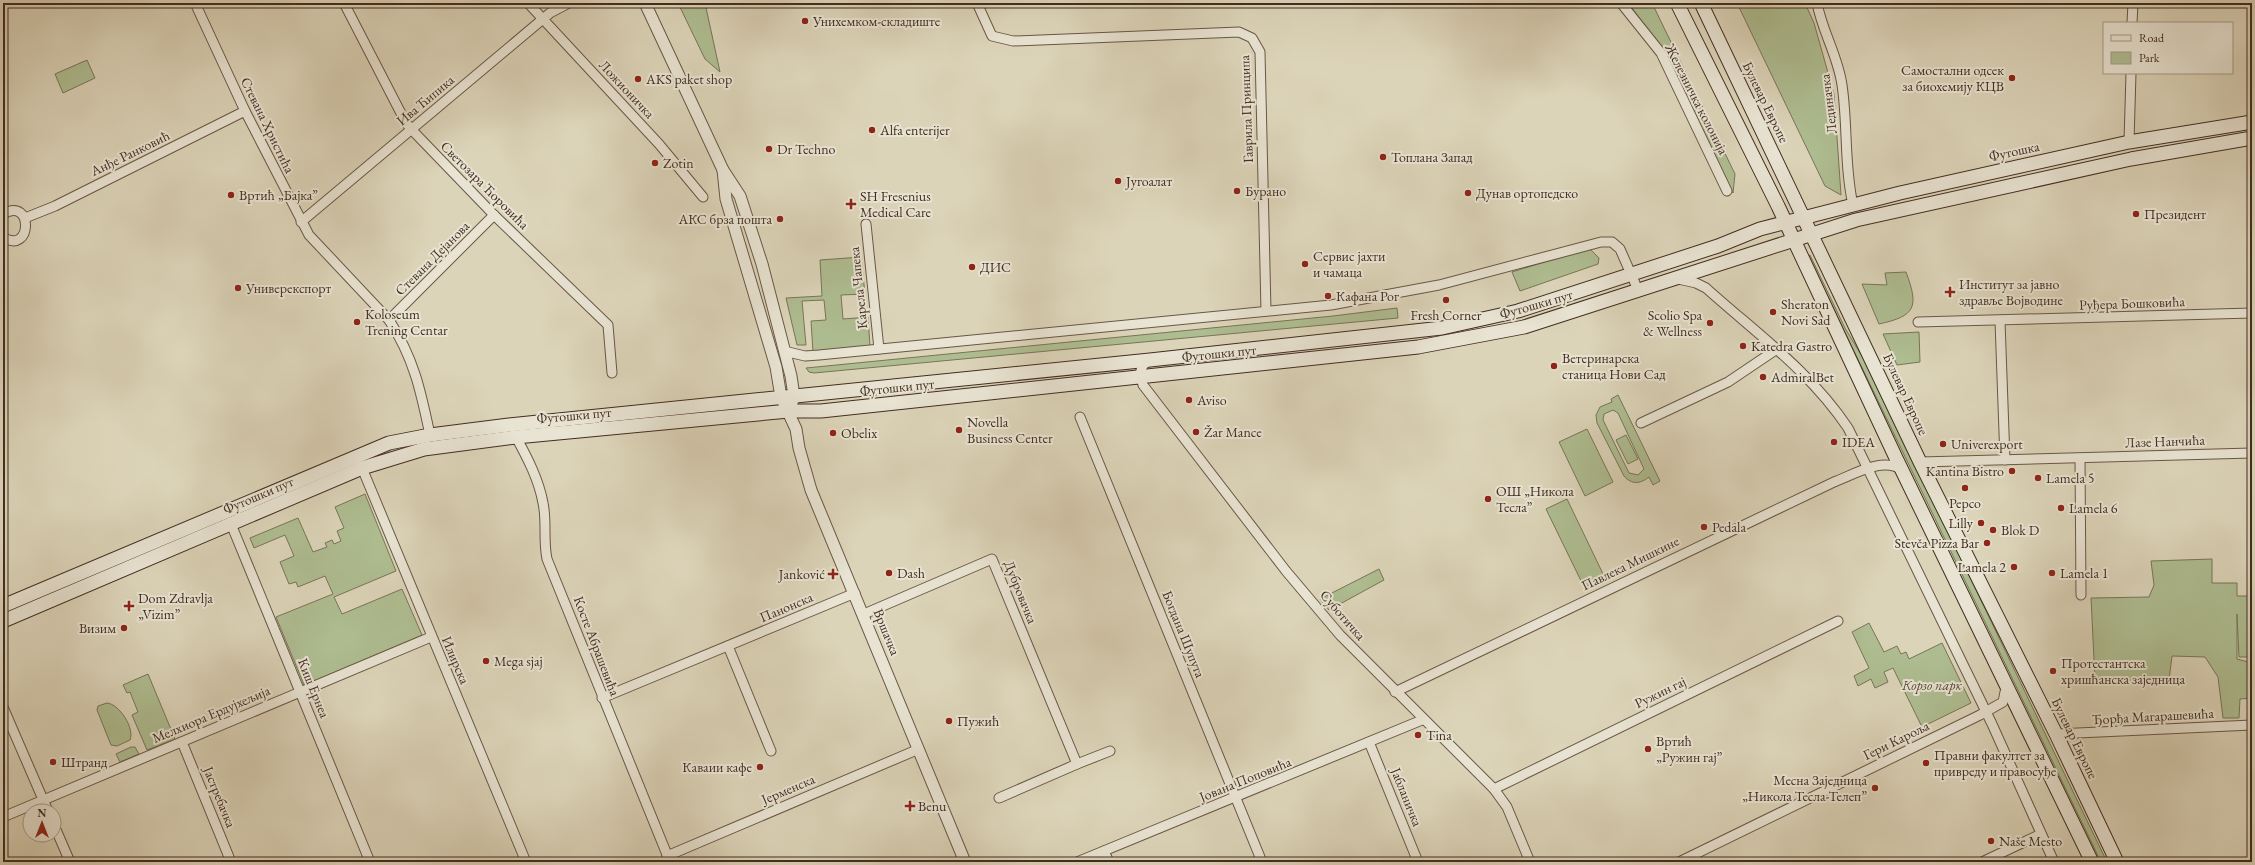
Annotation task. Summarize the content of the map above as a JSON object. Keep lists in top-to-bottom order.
{
  "streets": {
    "main road": ["Булевар Европе", "Футошка", "Футошки пут"],
    "street": [
      "Ложионичка",
      "Железничка колонија",
      "Ива Ћипика",
      "Лединачка",
      "Гаврила Принципа",
      "Стевана Христића",
      "Анђе Ранковић",
      "Светозара Ћоровића",
      "Стевана Дејанова",
      "Карела Чапека",
      "Руђера Бошковића",
      "Лазе Нанчића",
      "Павлека Мишкине",
      "Дубровачка",
      "Панонска",
      "Суботичка",
      "Вршачка",
      "Богдана Шупута",
      "Косте Абрашевића",
      "Илирска",
      "Киш Ернеа",
      "Ружин гај",
      "Мелхиора Ердујхељија",
      "Ђорђа Магарашевића",
      "Гери Кароља",
      "Јована Поповића",
      "Јерменска",
      "Јастребачка",
      "Јабланичка"
    ]
  },
  "crossings": [
    ["Ложионичка", "Ива Ћипика"],
    ["Ива Ћипика", "Стевана Христића"],
    ["Ива Ћипика", "Светозара Ћоровића"],
    ["Булевар Европе", "Футошка"],
    ["Булевар Европе", "Футошки пут"],
    ["Булевар Европе", "Лазе Нанчића"],
    ["Булевар Европе", "Ђорђа Магарашевића"],
    ["Лединачка", "Футошка"],
    ["Стевана Христића", "Анђе Ранковић"],
    ["Стевана Христића", "Стевана Дејанова"],
    ["Стевана Христића", "Футошки пут"],
    ["Футошка", "Футошки пут"],
    ["Светозара Ћоровића", "Стевана Дејанова"],
    ["Футошки пут", "Суботичка"],
    ["Футошки пут", "Вршачка"],
    ["Футошки пут", "Косте Абрашевића"],
    ["Футошки пут", "Илирска"],
    ["Футошки пут", "Киш Ернеа"],
    ["Павлека Мишкине", "Суботичка"],
    ["Дубровачка", "Вршачка"],
    ["Панонска", "Вршачка"],
    ["Панонска", "Косте Абрашевића"],
    ["Суботичка", "Ружин гај"],
    ["Суботичка", "Јована Поповића"],
    ["Вршачка", "Јерменска"],
    ["Богдана Шупута", "Јована Поповића"],
    ["Косте Абрашевића", "Јерменска"],
    ["Илирска", "Мелхиора Ердујхељија"],
    ["Киш Ернеа", "Мелхиора Ердујхељија"],
    ["Мелхиора Ердујхељија", "Јастребачка"],
    ["Јована Поповића", "Јабланичка"]
  ],
  "parks": ["Корзо парк"],
  "places": {
    "other": [
      "Унихемком-складиште",
      "Самостални одсек за биохемију КЦВ",
      "AKS paket shop",
      "Alfa enterijer",
      "Dr Techno",
      "Топлана Запад",
      "Zotin",
      "Југоалат",
      "Бурано",
      "Дунав ортопедско",
      "Вртић „Бајка”",
      "Президент",
      "АКС брза пошта",
      "Сервис јахти и чамаца",
      "ДИС",
      "Универекспорт",
      "Кафана Рог",
      "Fresh Corner",
      "Sheraton Novi Sad",
      "Koloseum Trening Centar",
      "Scolio Spa & Wellness",
      "Katedra Gastro",
      "Ветеринарска станица Нови Сад",
      "AdmiralBet",
      "Aviso",
      "Novella Business Center",
      "Žar Mance",
      "Obelix",
      "IDEA",
      "Univerexport",
      "Kantina Bistro",
      "Lamela 5",
      "Pepco",
      "ОШ „Никола Тесла”",
      "Lamela 6",
      "Lilly",
      "Pedala",
      "Blok D",
      "Stevča Pizza Bar",
      "Lamela 2",
      "Dash",
      "Lamela 1",
      "Визим",
      "Mega sjaj",
      "Протестантска хришћанска заједница",
      "Пужић",
      "Tina",
      "Вртић „Ружин гај”",
      "Штранд",
      "Правни факултет за привреду и правосуђе",
      "Каваии кафе",
      "Месна Заједница „Никола Тесла-Телеп”",
      "Naše Mesto"
    ],
    "health": [
      "SH Fresenius Medical Care",
      "Институт за јавно здравље Војводине",
      "Janković",
      "Dom Zdravlja „Vizim”",
      "Benu"
    ]
  },
  "legend": ["Road", "Park"],
  "north": "top"
}
